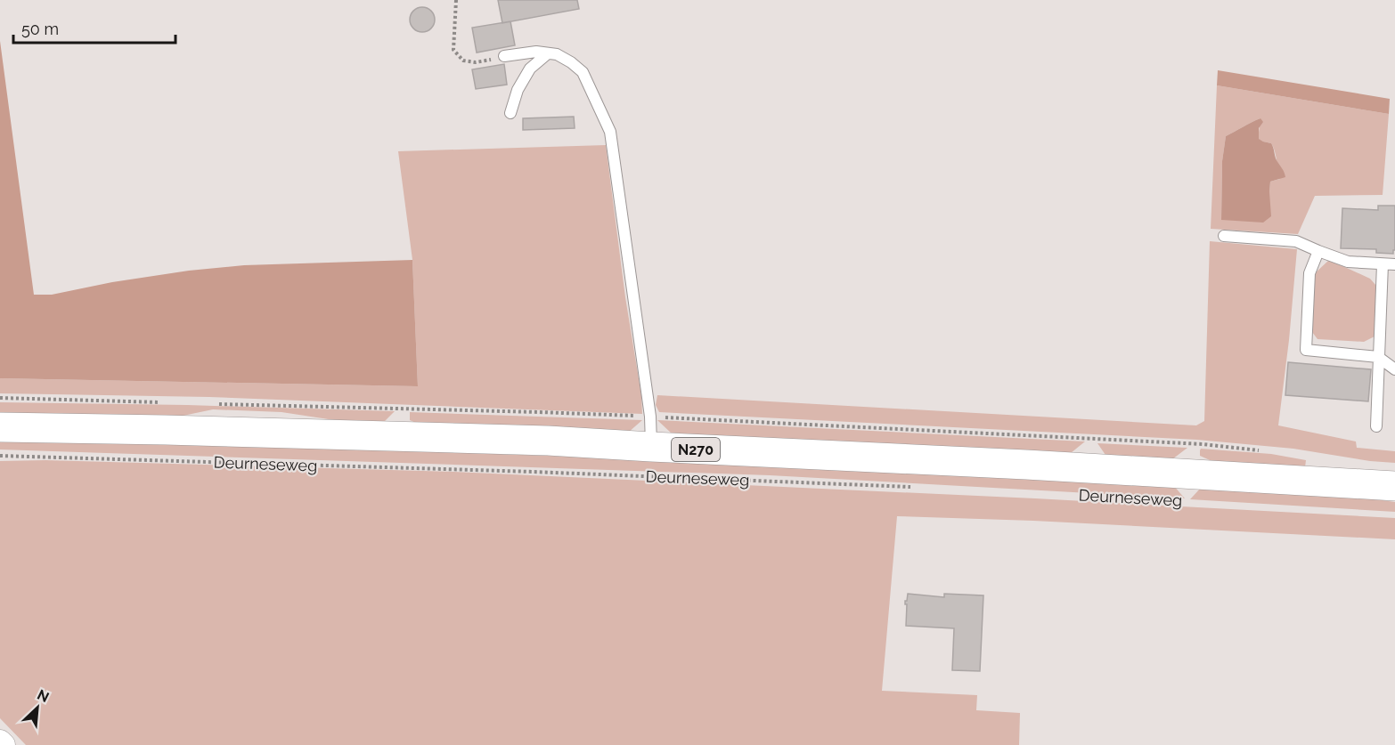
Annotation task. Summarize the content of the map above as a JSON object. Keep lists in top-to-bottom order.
{
  "streets": {
    "main road": ["N270", "Deurneseweg"]
  },
  "scale_bar": "50 m",
  "north": "top right"
}
